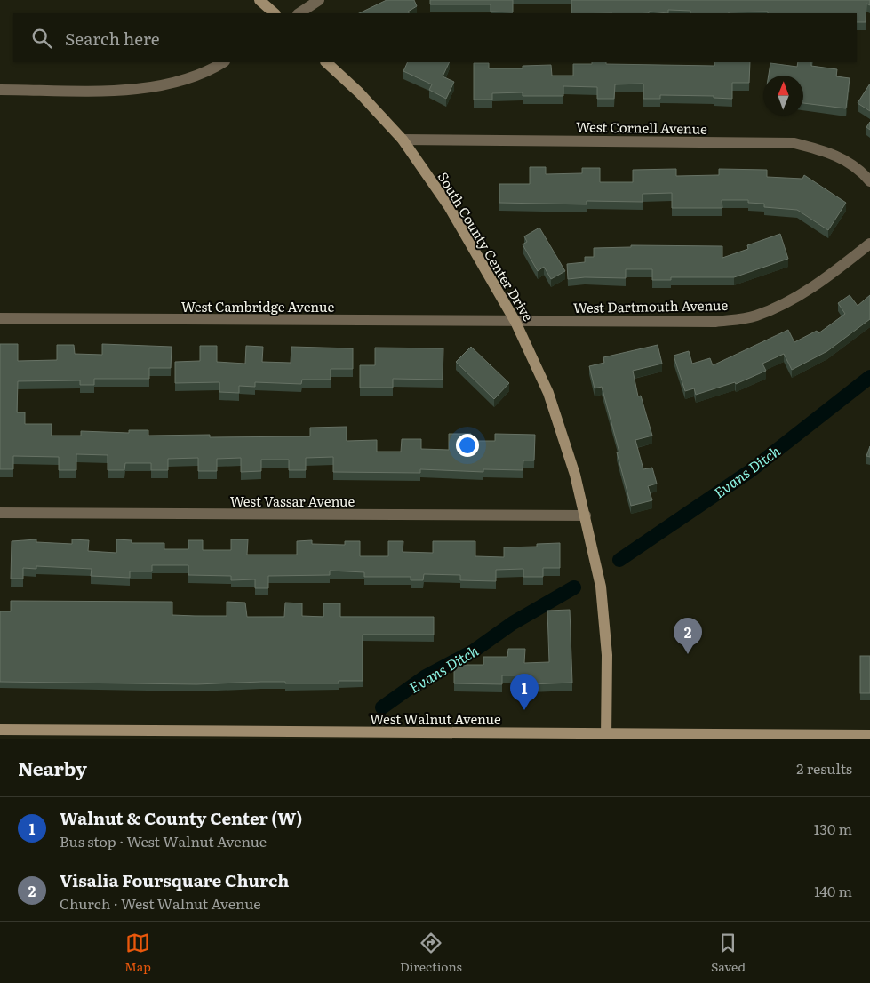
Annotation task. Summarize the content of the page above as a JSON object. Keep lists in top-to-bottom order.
{
  "streets": {
    "main road": ["South County Center Drive", "West Walnut Avenue"],
    "street": [
      "West Cornell Avenue",
      "West Cambridge Avenue",
      "West Dartmouth Avenue",
      "West Vassar Avenue"
    ]
  },
  "crossings": [
    ["West Cornell Avenue", "South County Center Drive"],
    ["South County Center Drive", "West Cambridge Avenue"],
    ["South County Center Drive", "West Dartmouth Avenue"],
    ["South County Center Drive", "West Vassar Avenue"],
    ["South County Center Drive", "West Walnut Avenue"],
    ["West Cambridge Avenue", "West Dartmouth Avenue"]
  ],
  "water": ["Evans Ditch"],
  "north": "top",
  "page": {
    "search": "Search here",
    "pins": ["2", "1"],
    "heading": ["Nearby", "2 results"],
    "list": [
      {
        "mark": "1",
        "name": "Walnut & County Center (W)",
        "note": "Bus stop · West Walnut Avenue",
        "value": "130 m"
      },
      {
        "mark": "2",
        "name": "Visalia Foursquare Church",
        "note": "Church · West Walnut Avenue",
        "value": "140 m"
      }
    ],
    "nav": ["Map", "Directions", "Saved"]
  }
}
